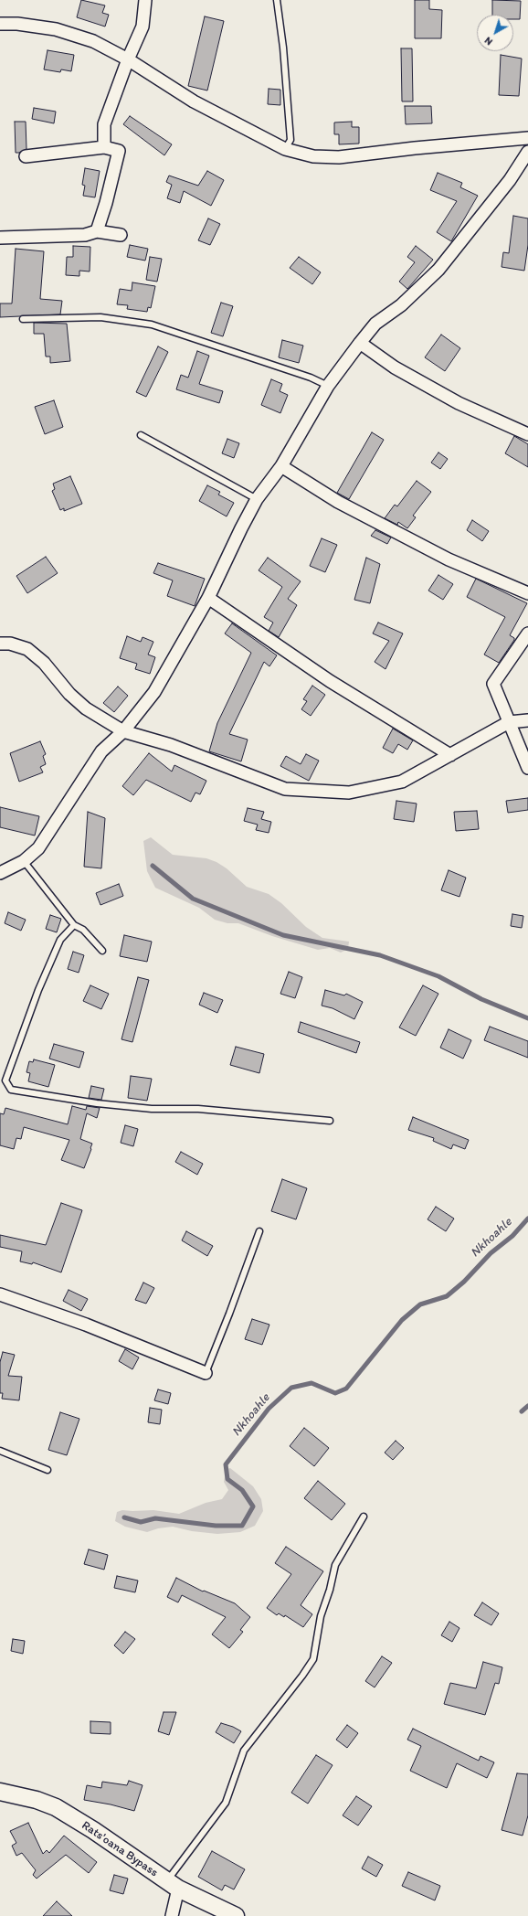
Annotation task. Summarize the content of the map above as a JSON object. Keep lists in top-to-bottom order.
{
  "streets": {
    "street": ["Rats'oana Bypass"]
  },
  "water": ["Nkhoahle"],
  "north": "bottom left"
}
